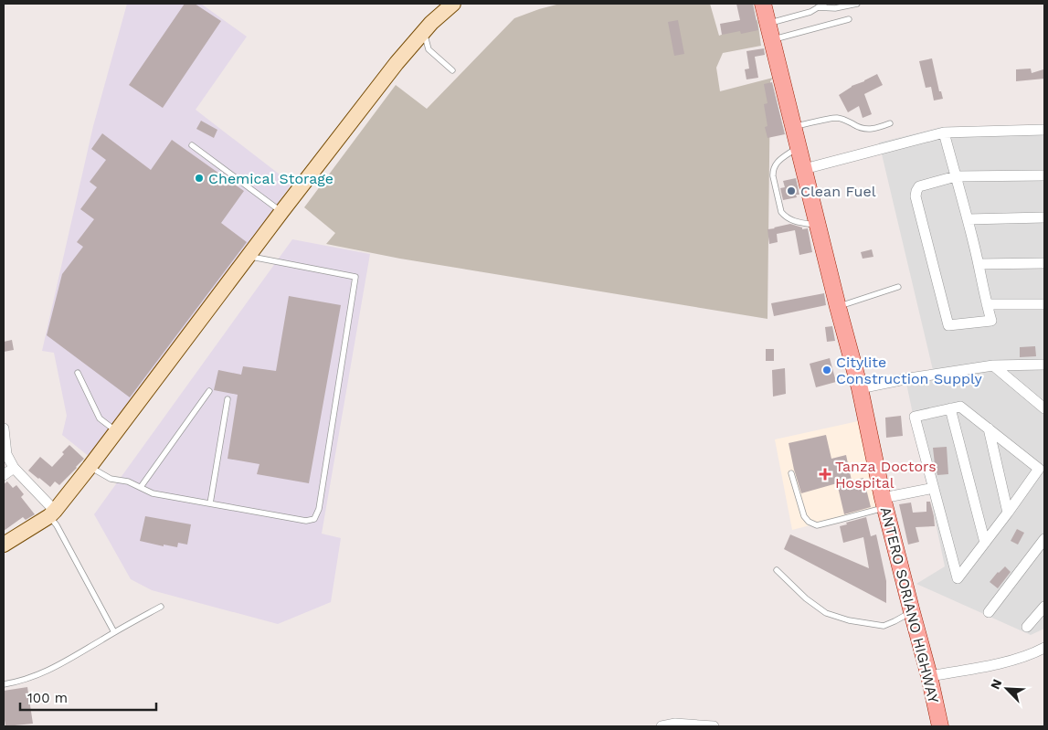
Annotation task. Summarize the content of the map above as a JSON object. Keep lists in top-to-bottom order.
{
  "streets": {
    "main road": ["ANTERO SORIANO HIGHWAY"]
  },
  "places": {
    "other": ["Chemical Storage", "Clean Fuel", "Citylite Construction Supply"],
    "health": ["Tanza Doctors Hospital"]
  },
  "scale_bar": "100 m",
  "north": "top left"
}
